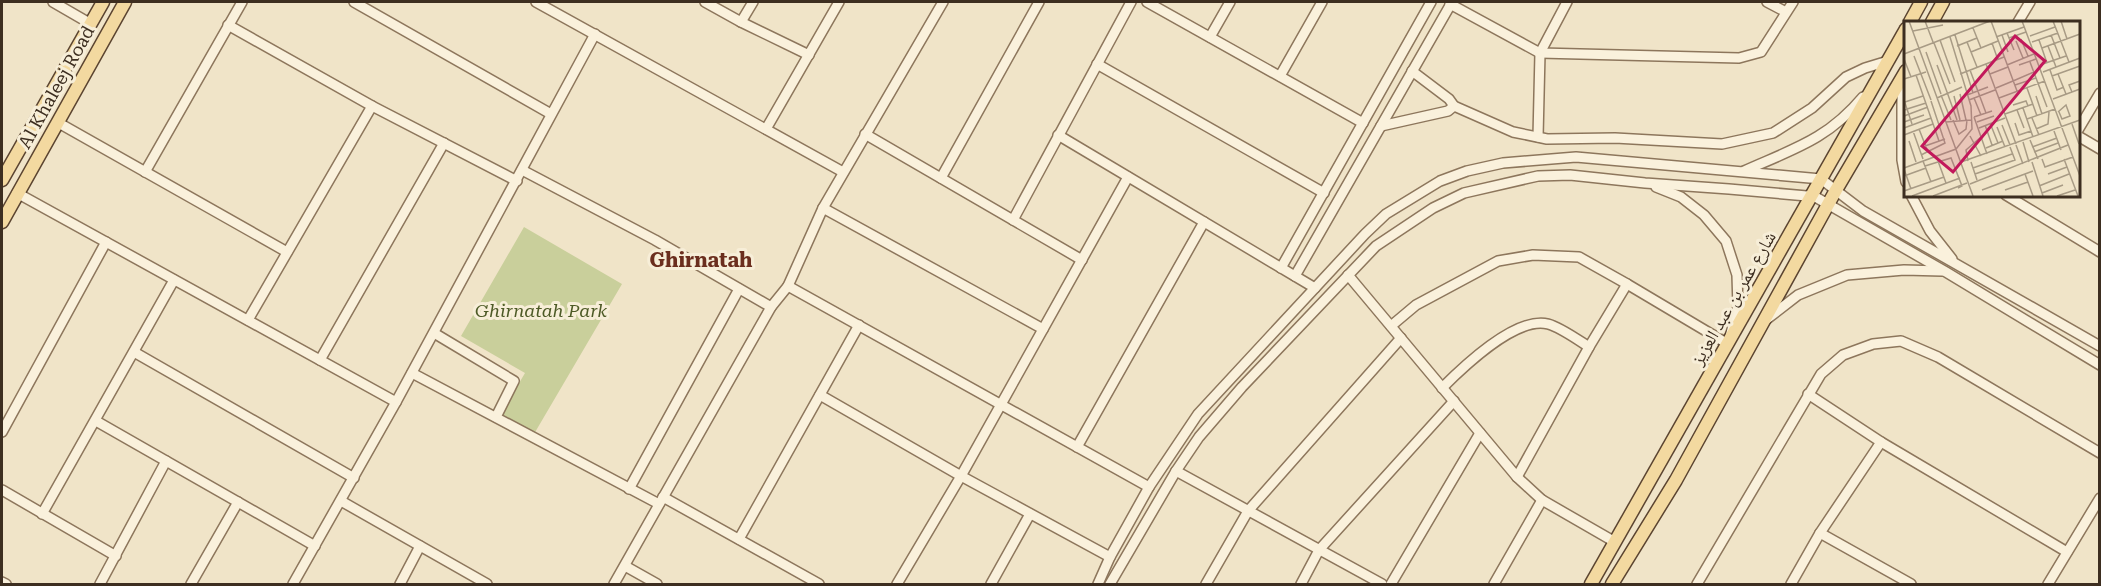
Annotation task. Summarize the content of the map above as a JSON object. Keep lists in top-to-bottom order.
{
  "streets": {
    "main road": ["Al Khaleej Road", "شارع عمر بن عبد العزيز"]
  },
  "districts": ["Ghirnatah"],
  "parks": ["Ghirnatah Park"]
}
